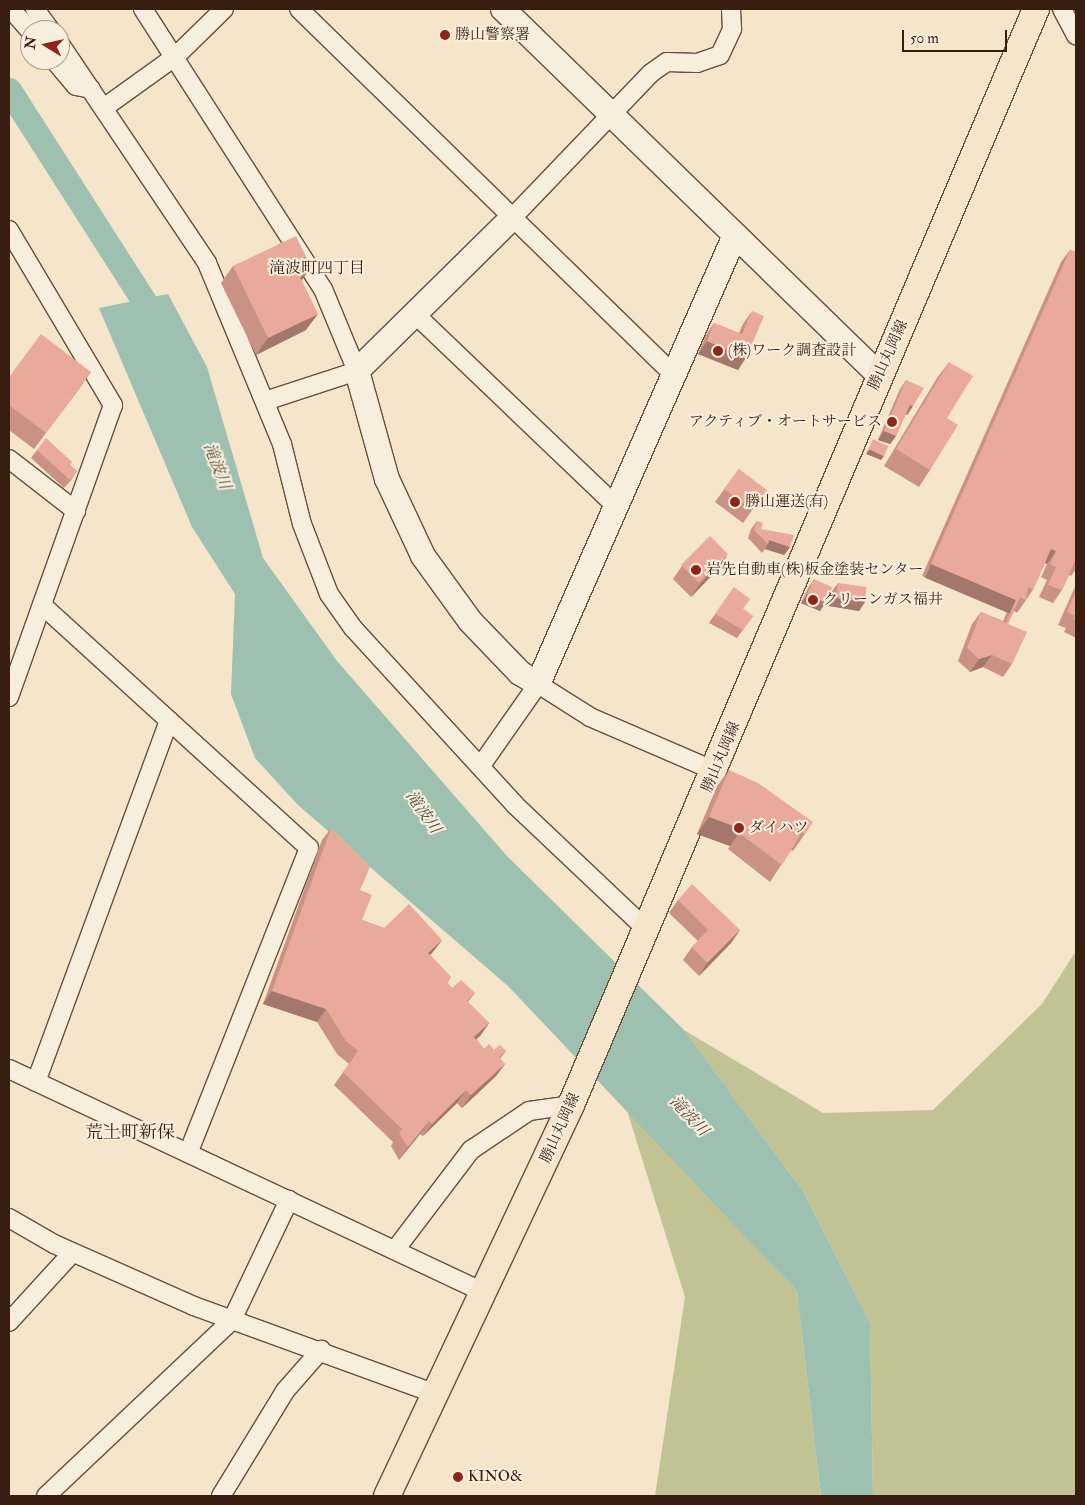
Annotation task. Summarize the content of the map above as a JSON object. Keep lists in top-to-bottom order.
{
  "streets": {
    "main road": ["勝山丸岡線"]
  },
  "districts": ["滝波町四丁目", "荒土町新保"],
  "water": ["滝波川"],
  "places": [
    "勝山警察署",
    "(株)ワーク調査設計",
    "アクティブ・オートサービス",
    "勝山運送(有)",
    "岩先自動車(株)板金塗装センター",
    "クリーンガス福井",
    "ダイハツ",
    "KINO&"
  ],
  "scale_bar": "50 m",
  "north": "left"
}
